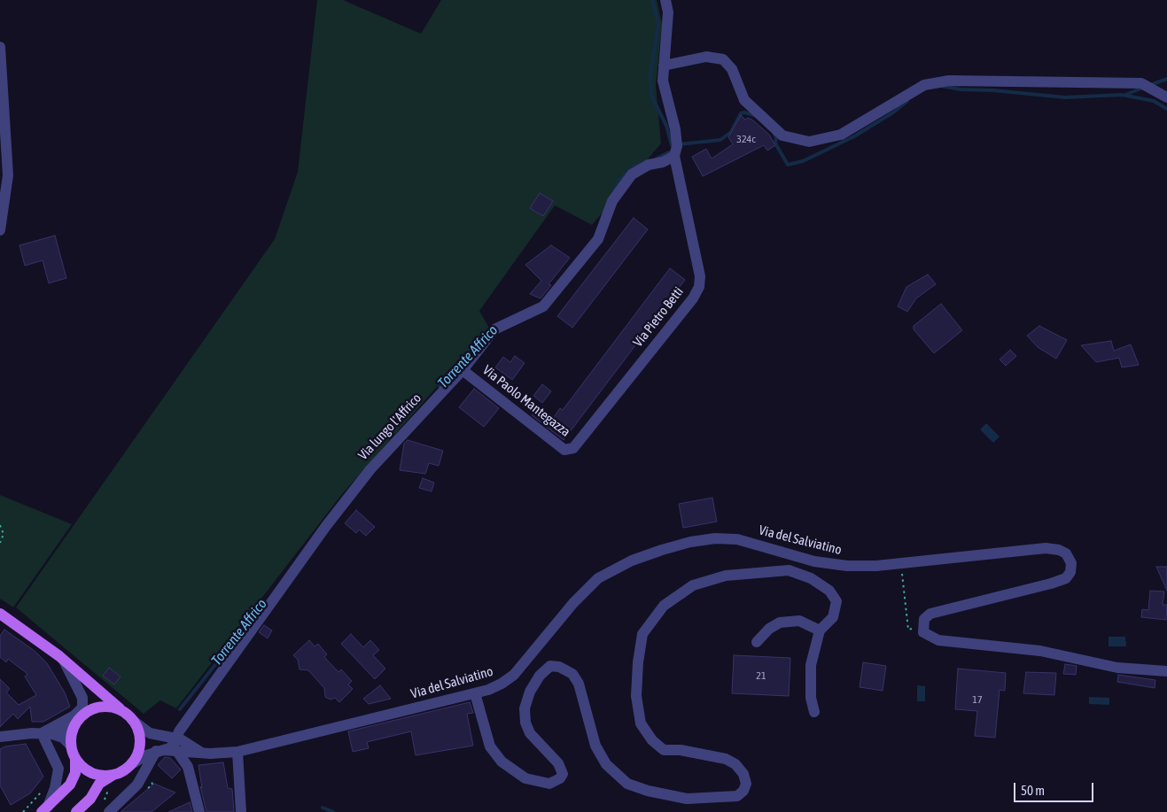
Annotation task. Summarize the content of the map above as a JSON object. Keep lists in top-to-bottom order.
{
  "streets": {
    "main road": ["Via lungo l'Affrico"],
    "street": ["Via Pietro Betti", "Via Paolo Mantegazza", "Via del Salviatino"]
  },
  "crossings": [
    ["Via Pietro Betti", "Via Paolo Mantegazza"],
    ["Via Pietro Betti", "Via lungo l'Affrico"],
    ["Via Paolo Mantegazza", "Via lungo l'Affrico"],
    ["Via lungo l'Affrico", "Via del Salviatino"]
  ],
  "water": ["Torrente Affrico"],
  "house_numbers": ["324c", "21", "17"],
  "scale_bar": "50 m"
}
